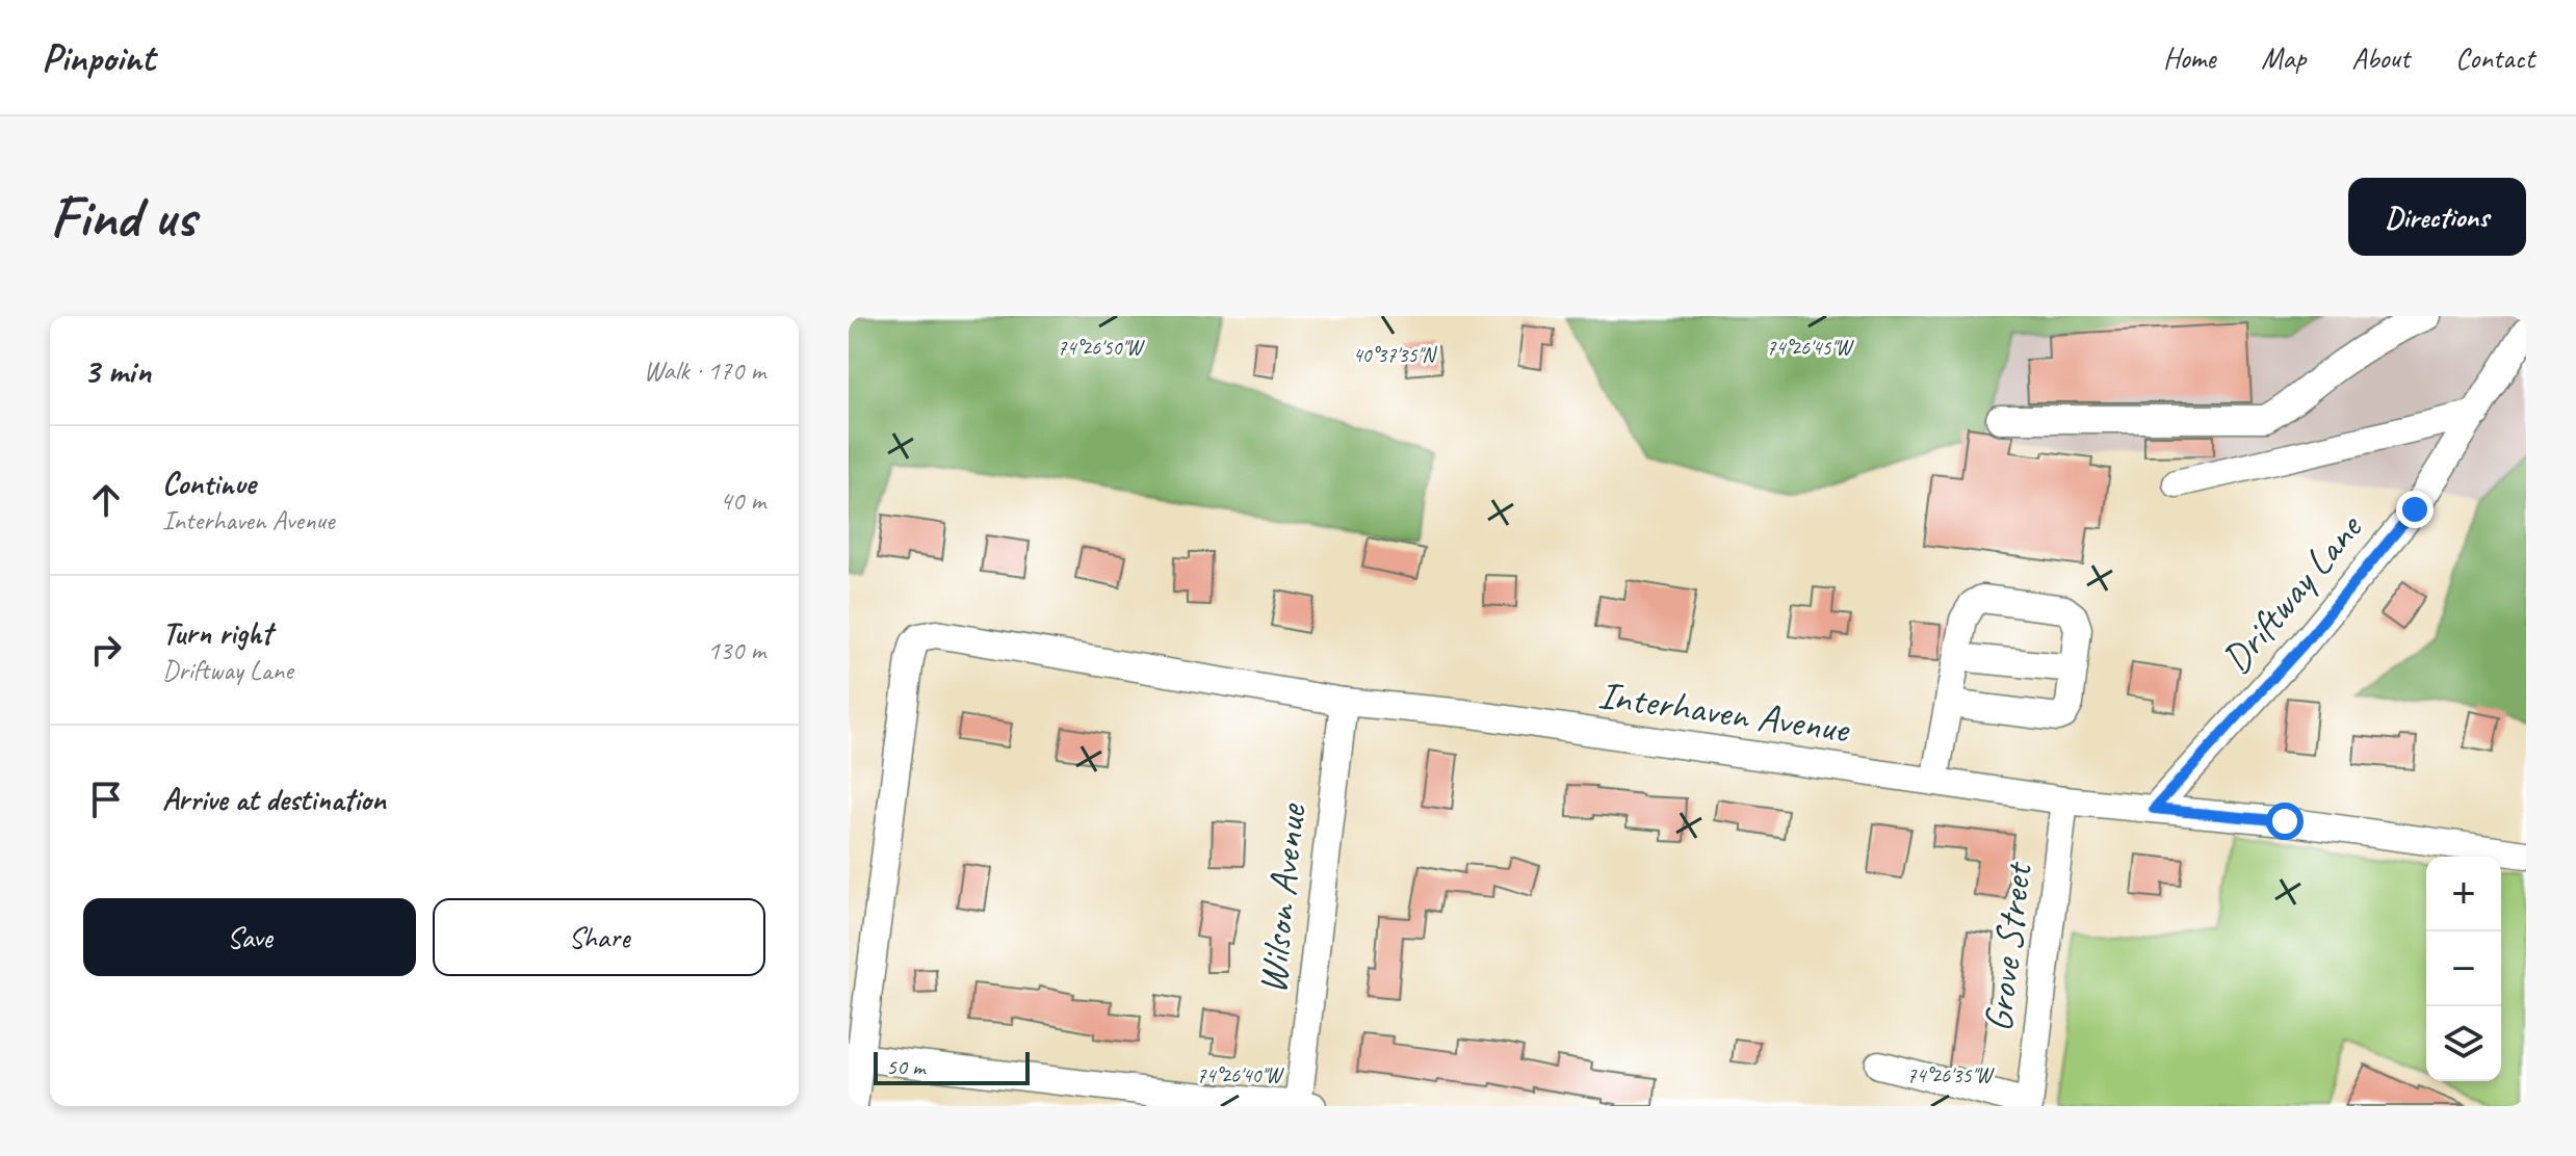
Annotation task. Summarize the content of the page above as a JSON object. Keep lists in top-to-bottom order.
{
  "streets": {
    "street": [
      "Driftway Lane",
      "Interhaven Avenue",
      "Wilson Avenue",
      "Grove Street"
    ]
  },
  "crossings": [
    ["Driftway Lane", "Interhaven Avenue"],
    ["Interhaven Avenue", "Wilson Avenue"],
    ["Interhaven Avenue", "Grove Street"]
  ],
  "scale_bar": "50 m",
  "page": {
    "header": "Pinpoint",
    "nav": [
      "Home",
      "Map",
      "About",
      "Contact"
    ],
    "buttons": [
      "Directions",
      ["Save", "Share"]
    ],
    "title": "Find us",
    "heading": ["3 min", "Walk · 170 m"],
    "list": [
      ["Continue", "Interhaven Avenue", "40 m"],
      ["Turn right", "Driftway Lane", "130 m"],
      "Arrive at destination"
    ],
    "map_buttons": ["+", "−"],
    "scale": "50 m"
  },
  "coordinates": [
    "74°26'50\"W",
    "74°26'45\"W",
    "40°37'35\"N",
    "74°26'40\"W",
    "74°26'35\"W"
  ]
}
